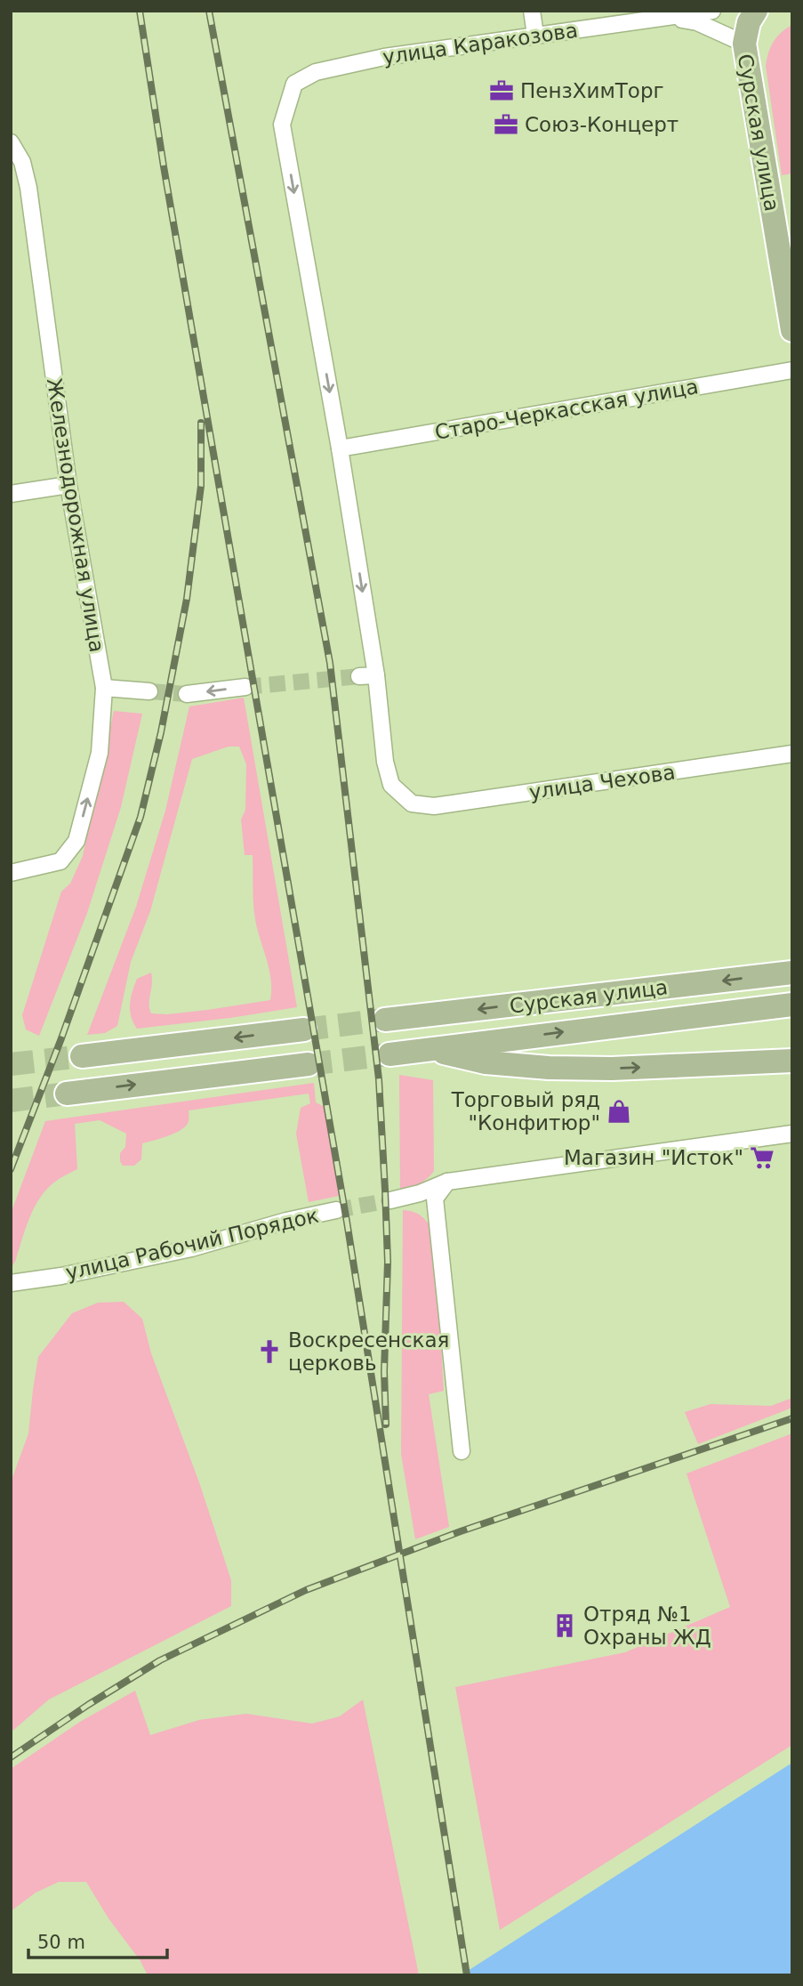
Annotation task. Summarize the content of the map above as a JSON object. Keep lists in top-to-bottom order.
{
  "streets": {
    "main road": ["Сурская улица"],
    "street": [
      "улица Каракозова",
      "Старо-Черкасская улица",
      "Железнодорожная улица",
      "улица Чехова",
      "улица Рабочий Порядок"
    ]
  },
  "crossings": [
    ["улица Каракозова", "Старо-Черкасская улица"]
  ],
  "places": {
    "office": ["ПензХимТорг", "Союз-Концерт"],
    "shop": ["Торговый ряд \"Конфитюр\""],
    "supermarket": ["Магазин \"Исток\""],
    "church": ["Воскресенская церковь"],
    "building": ["Отряд №1 Охраны ЖД"]
  },
  "scale_bar": "50 m"
}
